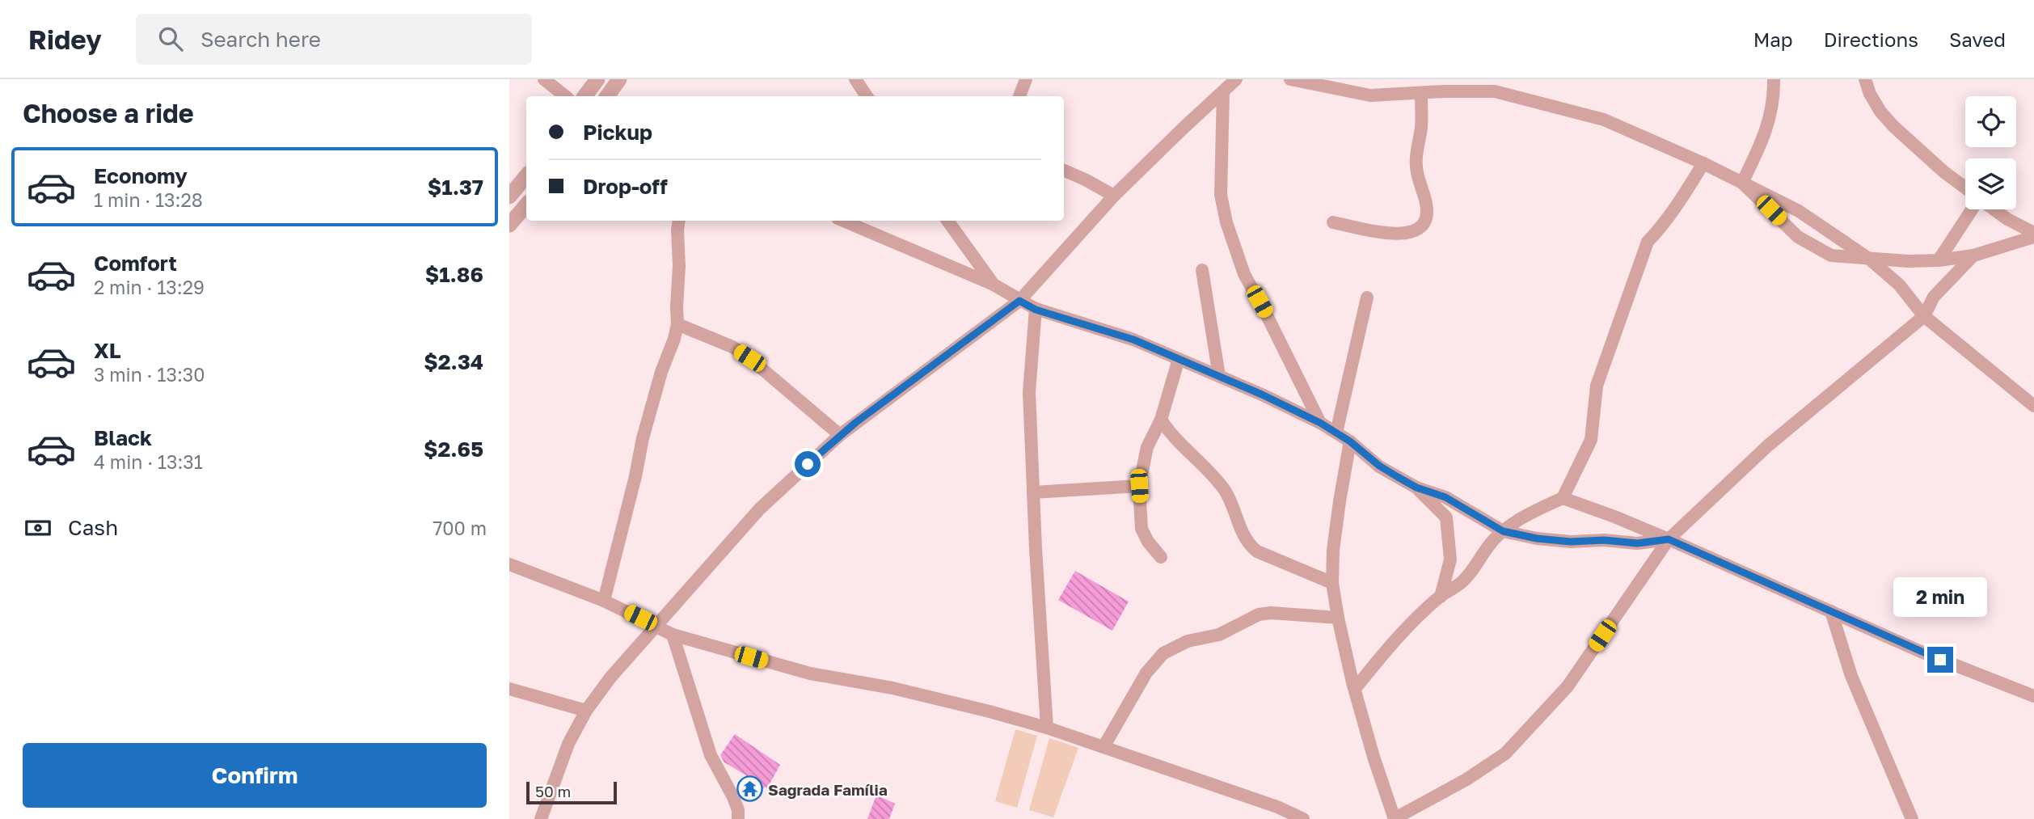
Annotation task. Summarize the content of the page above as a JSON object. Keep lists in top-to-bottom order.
{
  "places": {
    "temple": ["Sagrada Família"]
  },
  "scale_bar": "50 m",
  "page": {
    "header": "Ridey",
    "search": "Search here",
    "nav": ["Map", "Directions", "Saved"],
    "heading": "Choose a ride",
    "banner": ["Pickup", "Drop-off"],
    "list": [
      {
        "name": "Economy",
        "note": "1 min · 13:28",
        "value": "$1.37"
      },
      {
        "name": "Comfort",
        "note": "2 min · 13:29",
        "value": "$1.86"
      },
      {
        "name": "XL",
        "note": "3 min · 13:30",
        "value": "$2.34"
      },
      {
        "name": "Black",
        "note": "4 min · 13:31",
        "value": "$2.65"
      }
    ],
    "pay": ["Cash", "700 m"],
    "bubble": "2 min",
    "buttons": "Confirm",
    "scale": "50 m"
  }
}
